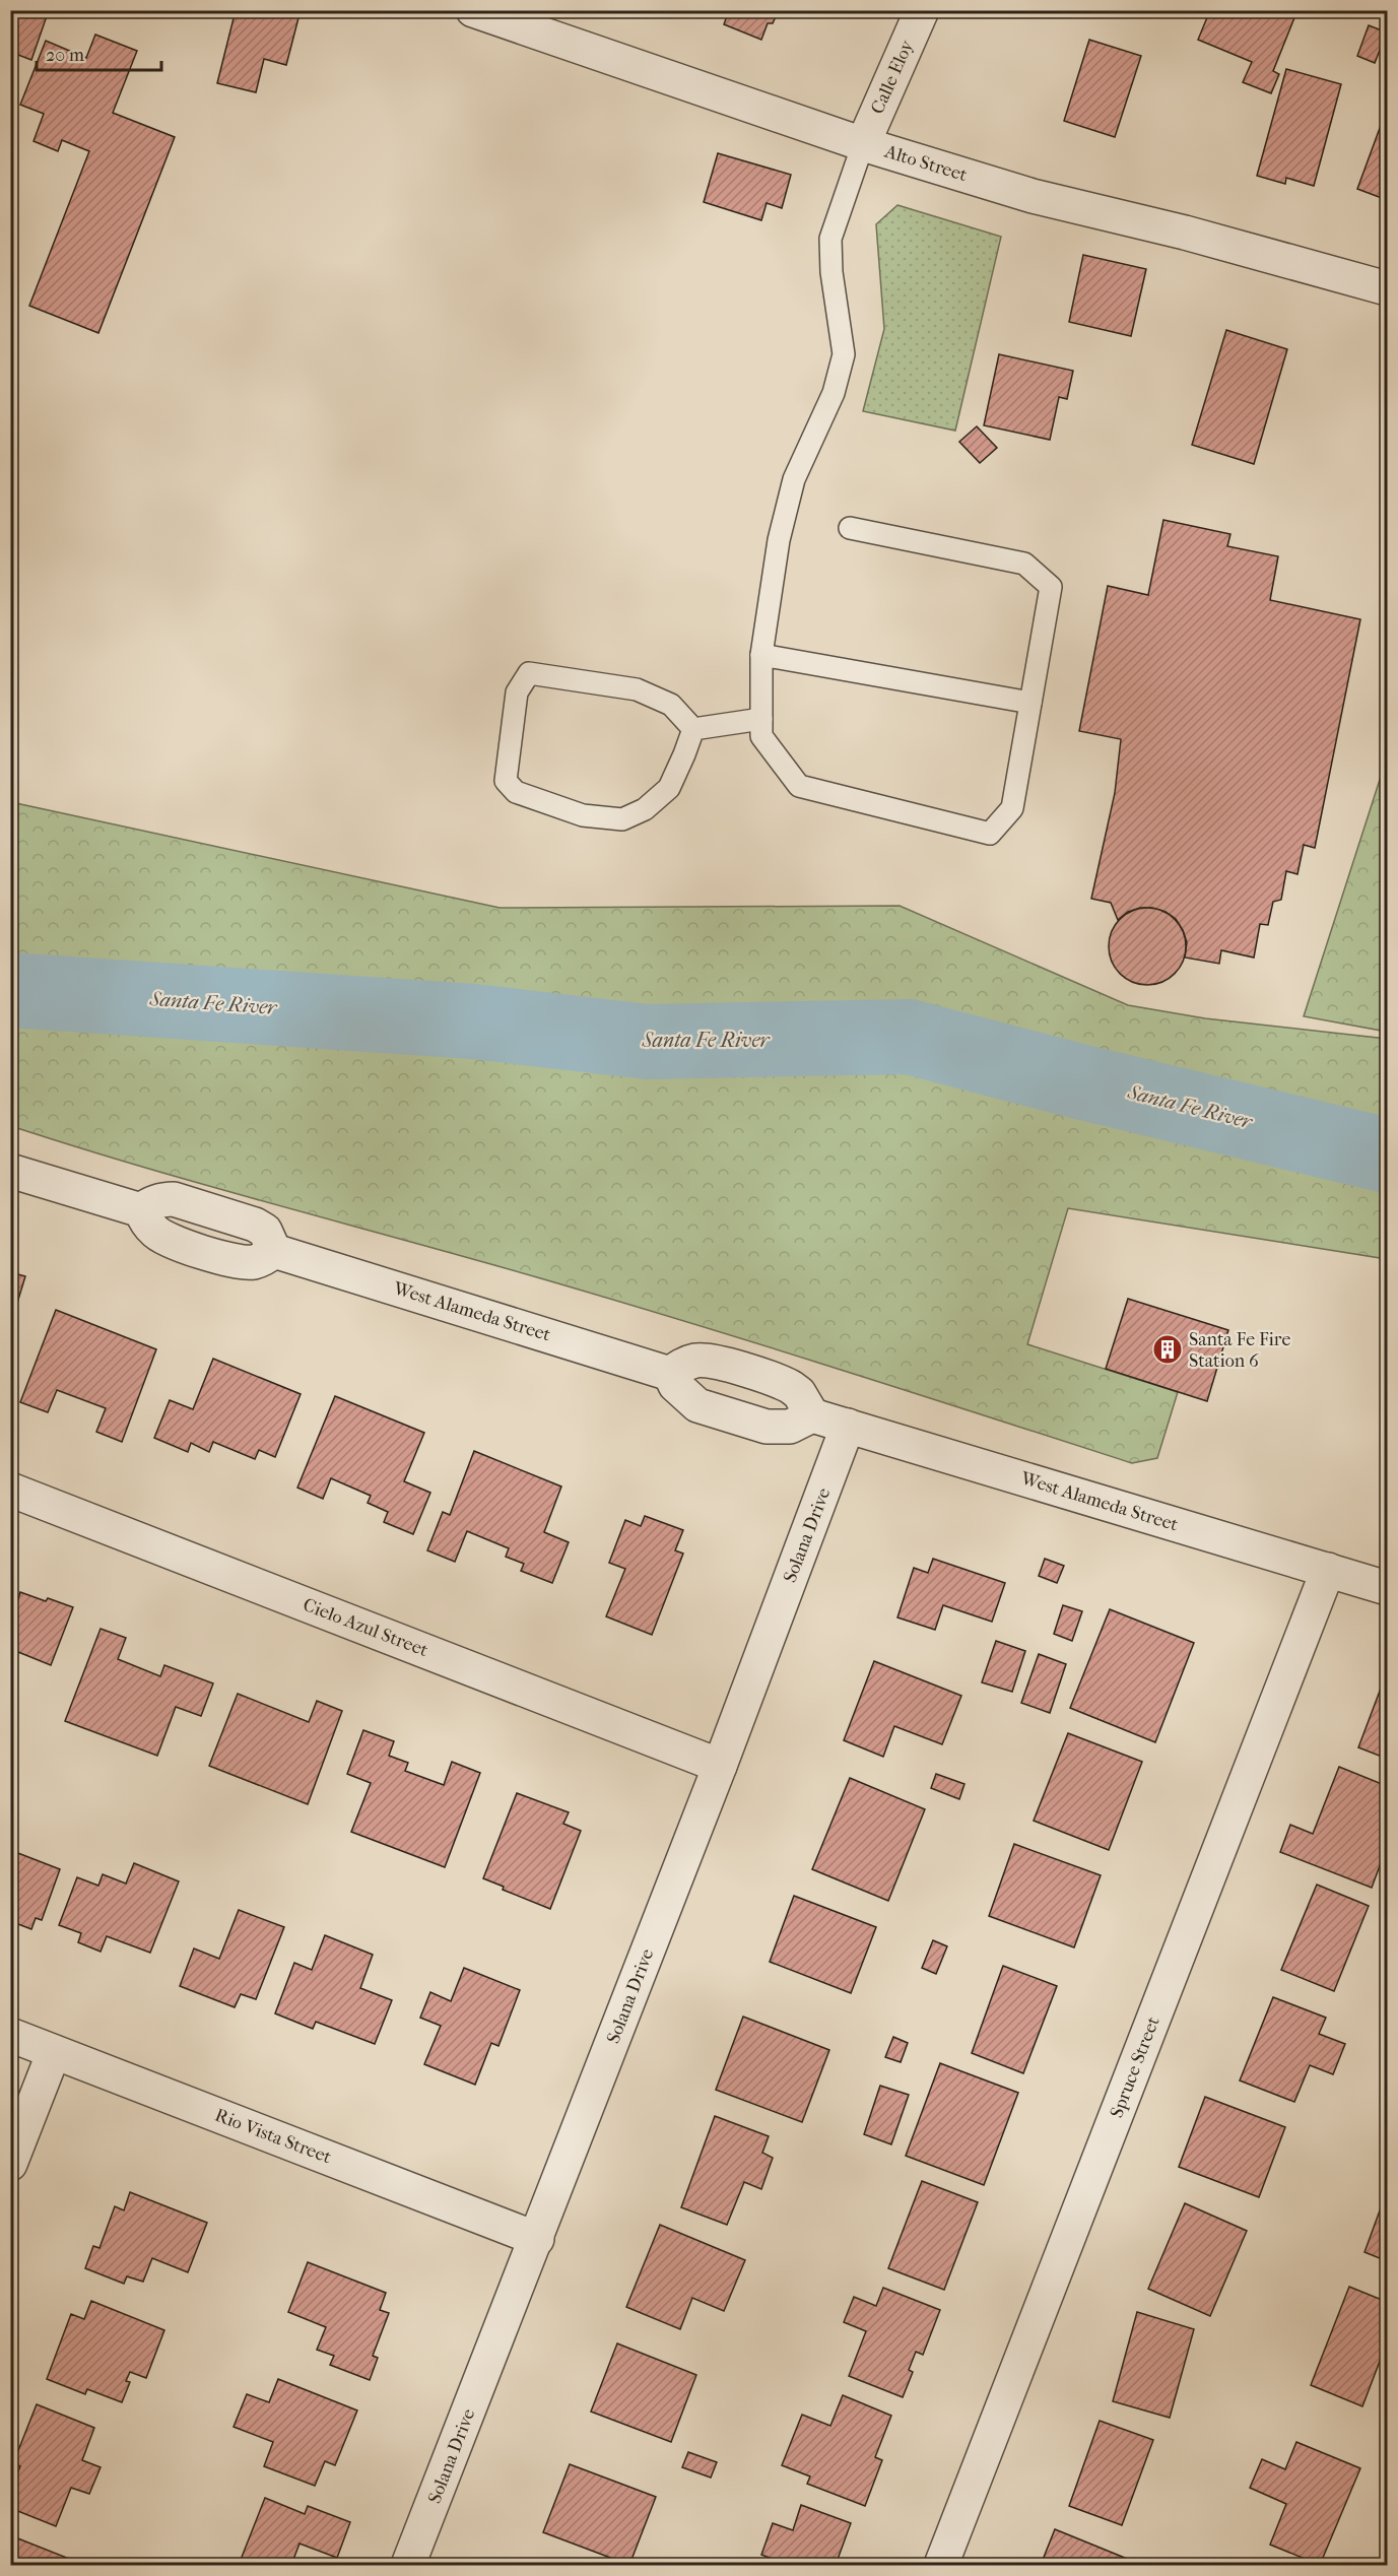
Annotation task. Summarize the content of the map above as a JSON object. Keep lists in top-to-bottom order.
{
  "streets": {
    "street": [
      "Calle Eloy",
      "Alto Street",
      "West Alameda Street",
      "Solana Drive",
      "Cielo Azul Street",
      "Spruce Street",
      "Rio Vista Street"
    ]
  },
  "crossings": [
    ["Calle Eloy", "Alto Street"],
    ["West Alameda Street", "Solana Drive"],
    ["West Alameda Street", "Spruce Street"],
    ["Solana Drive", "Cielo Azul Street"],
    ["Solana Drive", "Rio Vista Street"]
  ],
  "water": ["Santa Fe River"],
  "places": {
    "building": ["Santa Fe Fire Station 6"]
  },
  "scale_bar": "20 m"
}
